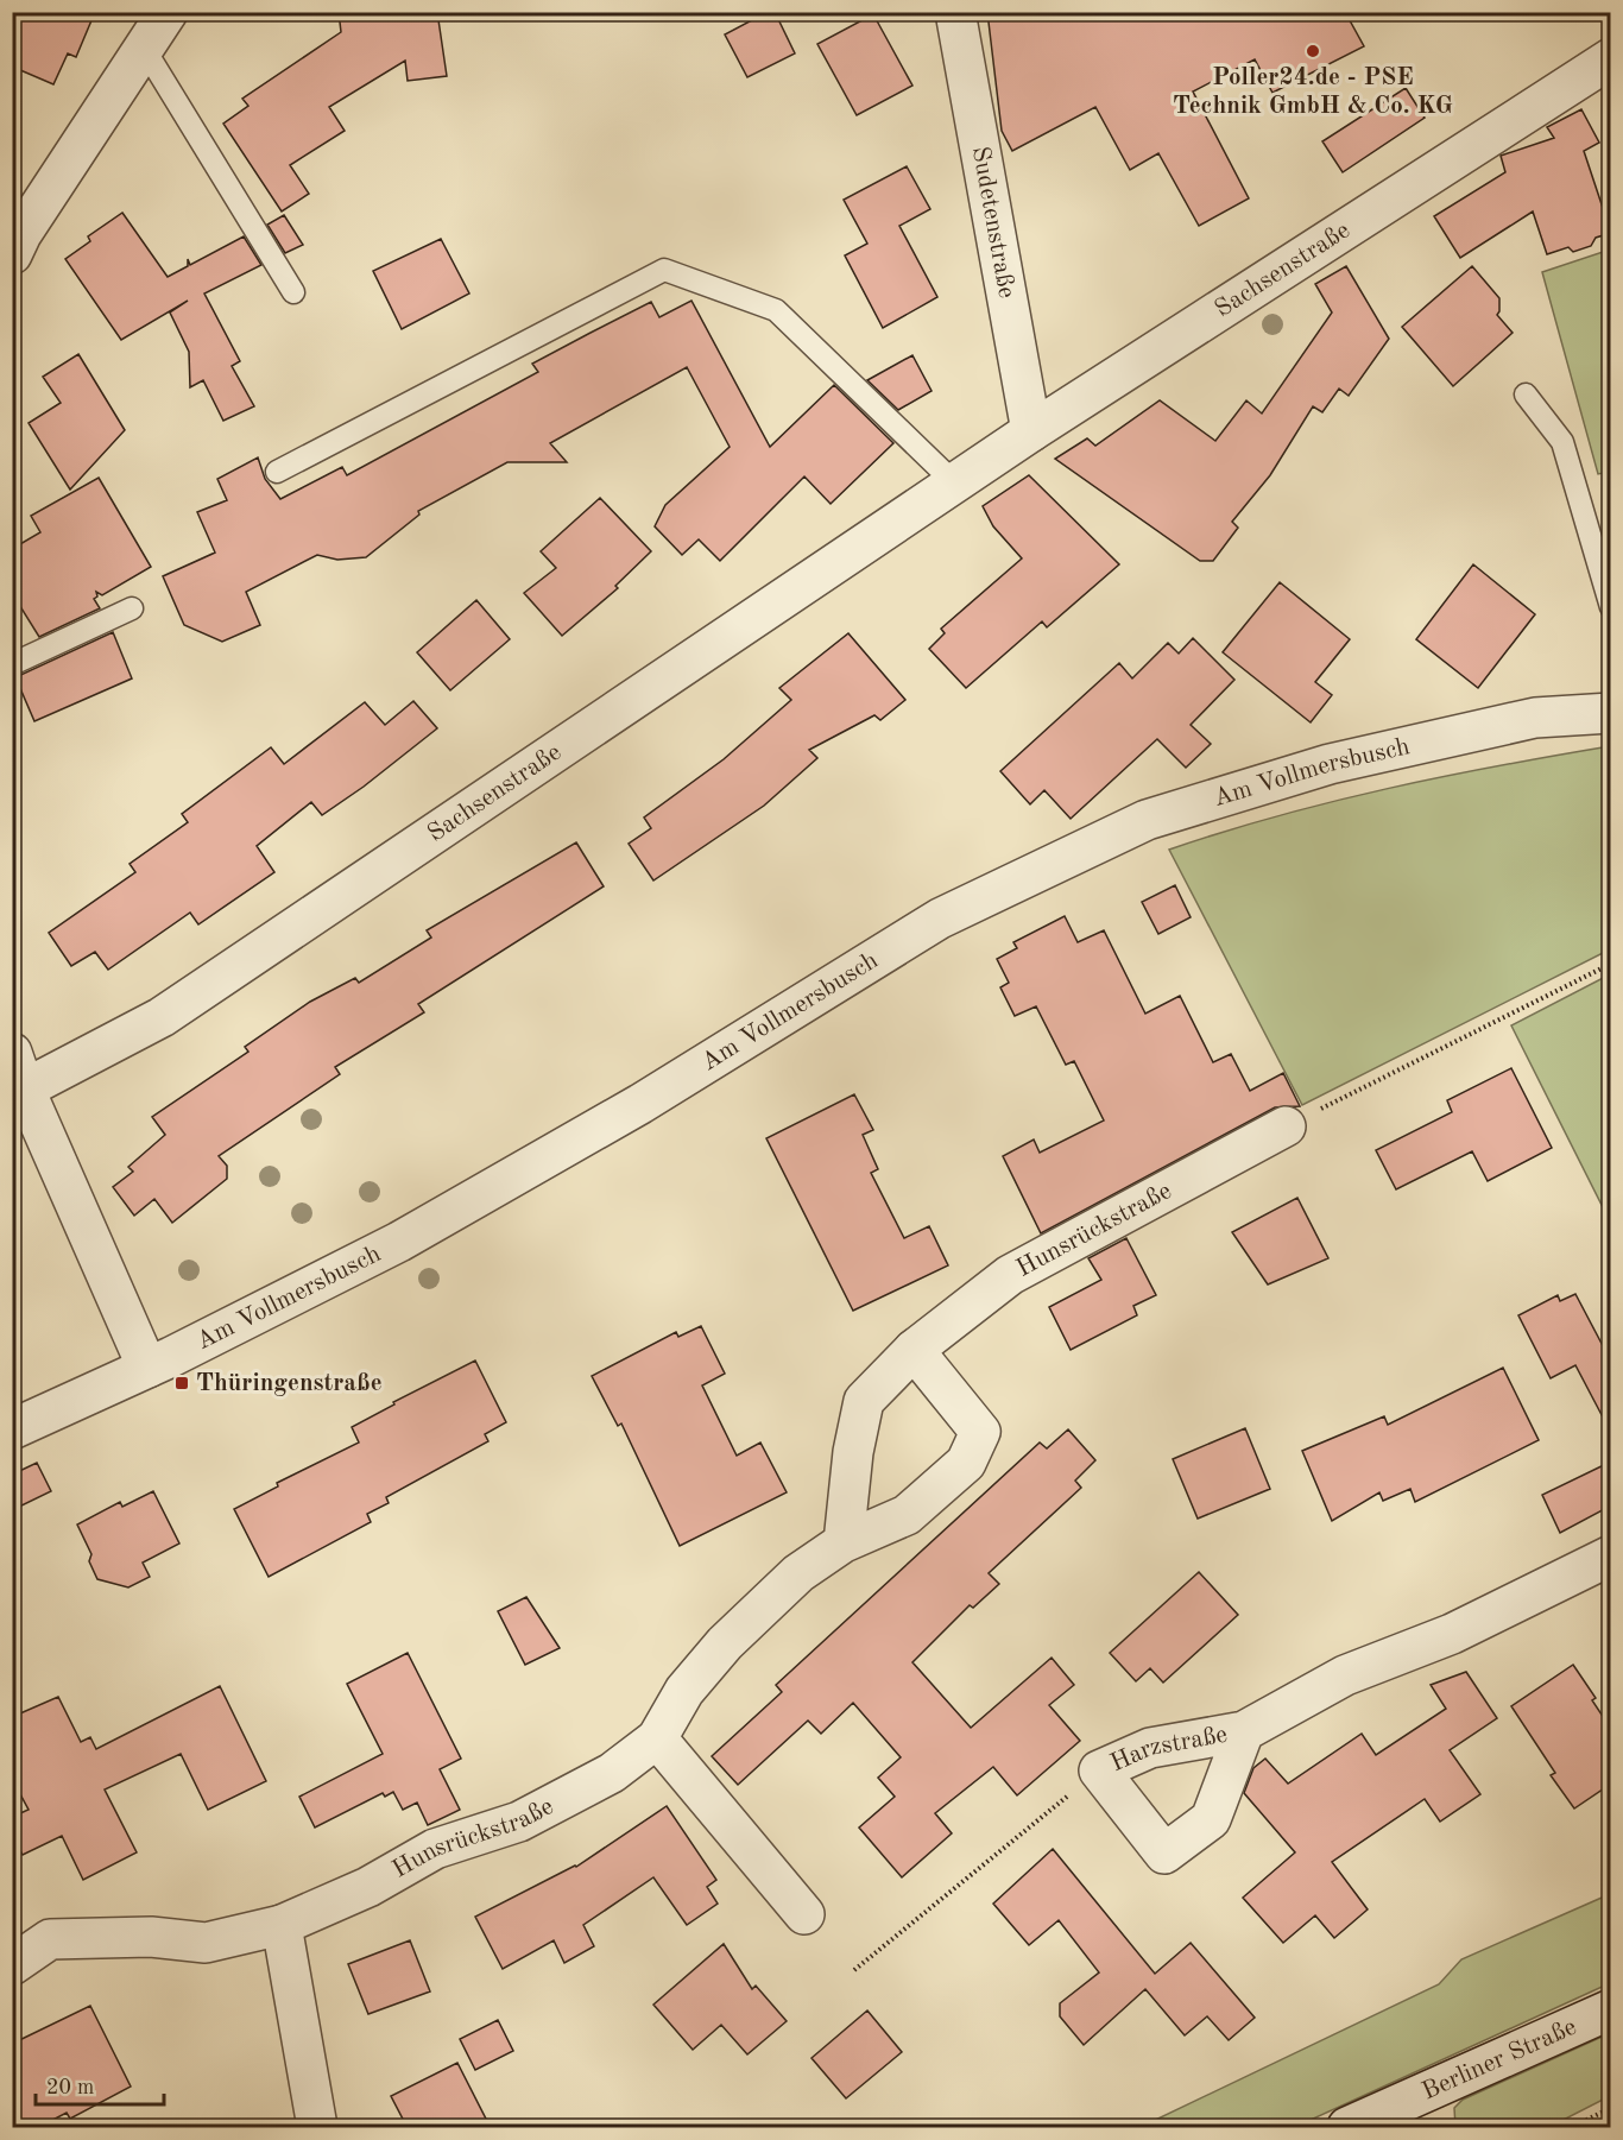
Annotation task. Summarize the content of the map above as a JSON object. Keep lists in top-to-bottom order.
{
  "streets": {
    "street": [
      "Sudetenstraße",
      "Sachsenstraße",
      "Am Vollmersbusch",
      "Hunsrückstraße",
      "Harzstraße",
      "Berliner Straße"
    ]
  },
  "crossings": [
    ["Sudetenstraße", "Sachsenstraße"]
  ],
  "places": {
    "other": ["Poller24.de - PSE Technik GmbH & Co. KG"],
    "transit": ["Thüringenstraße"]
  },
  "scale_bar": "20 m"
}
